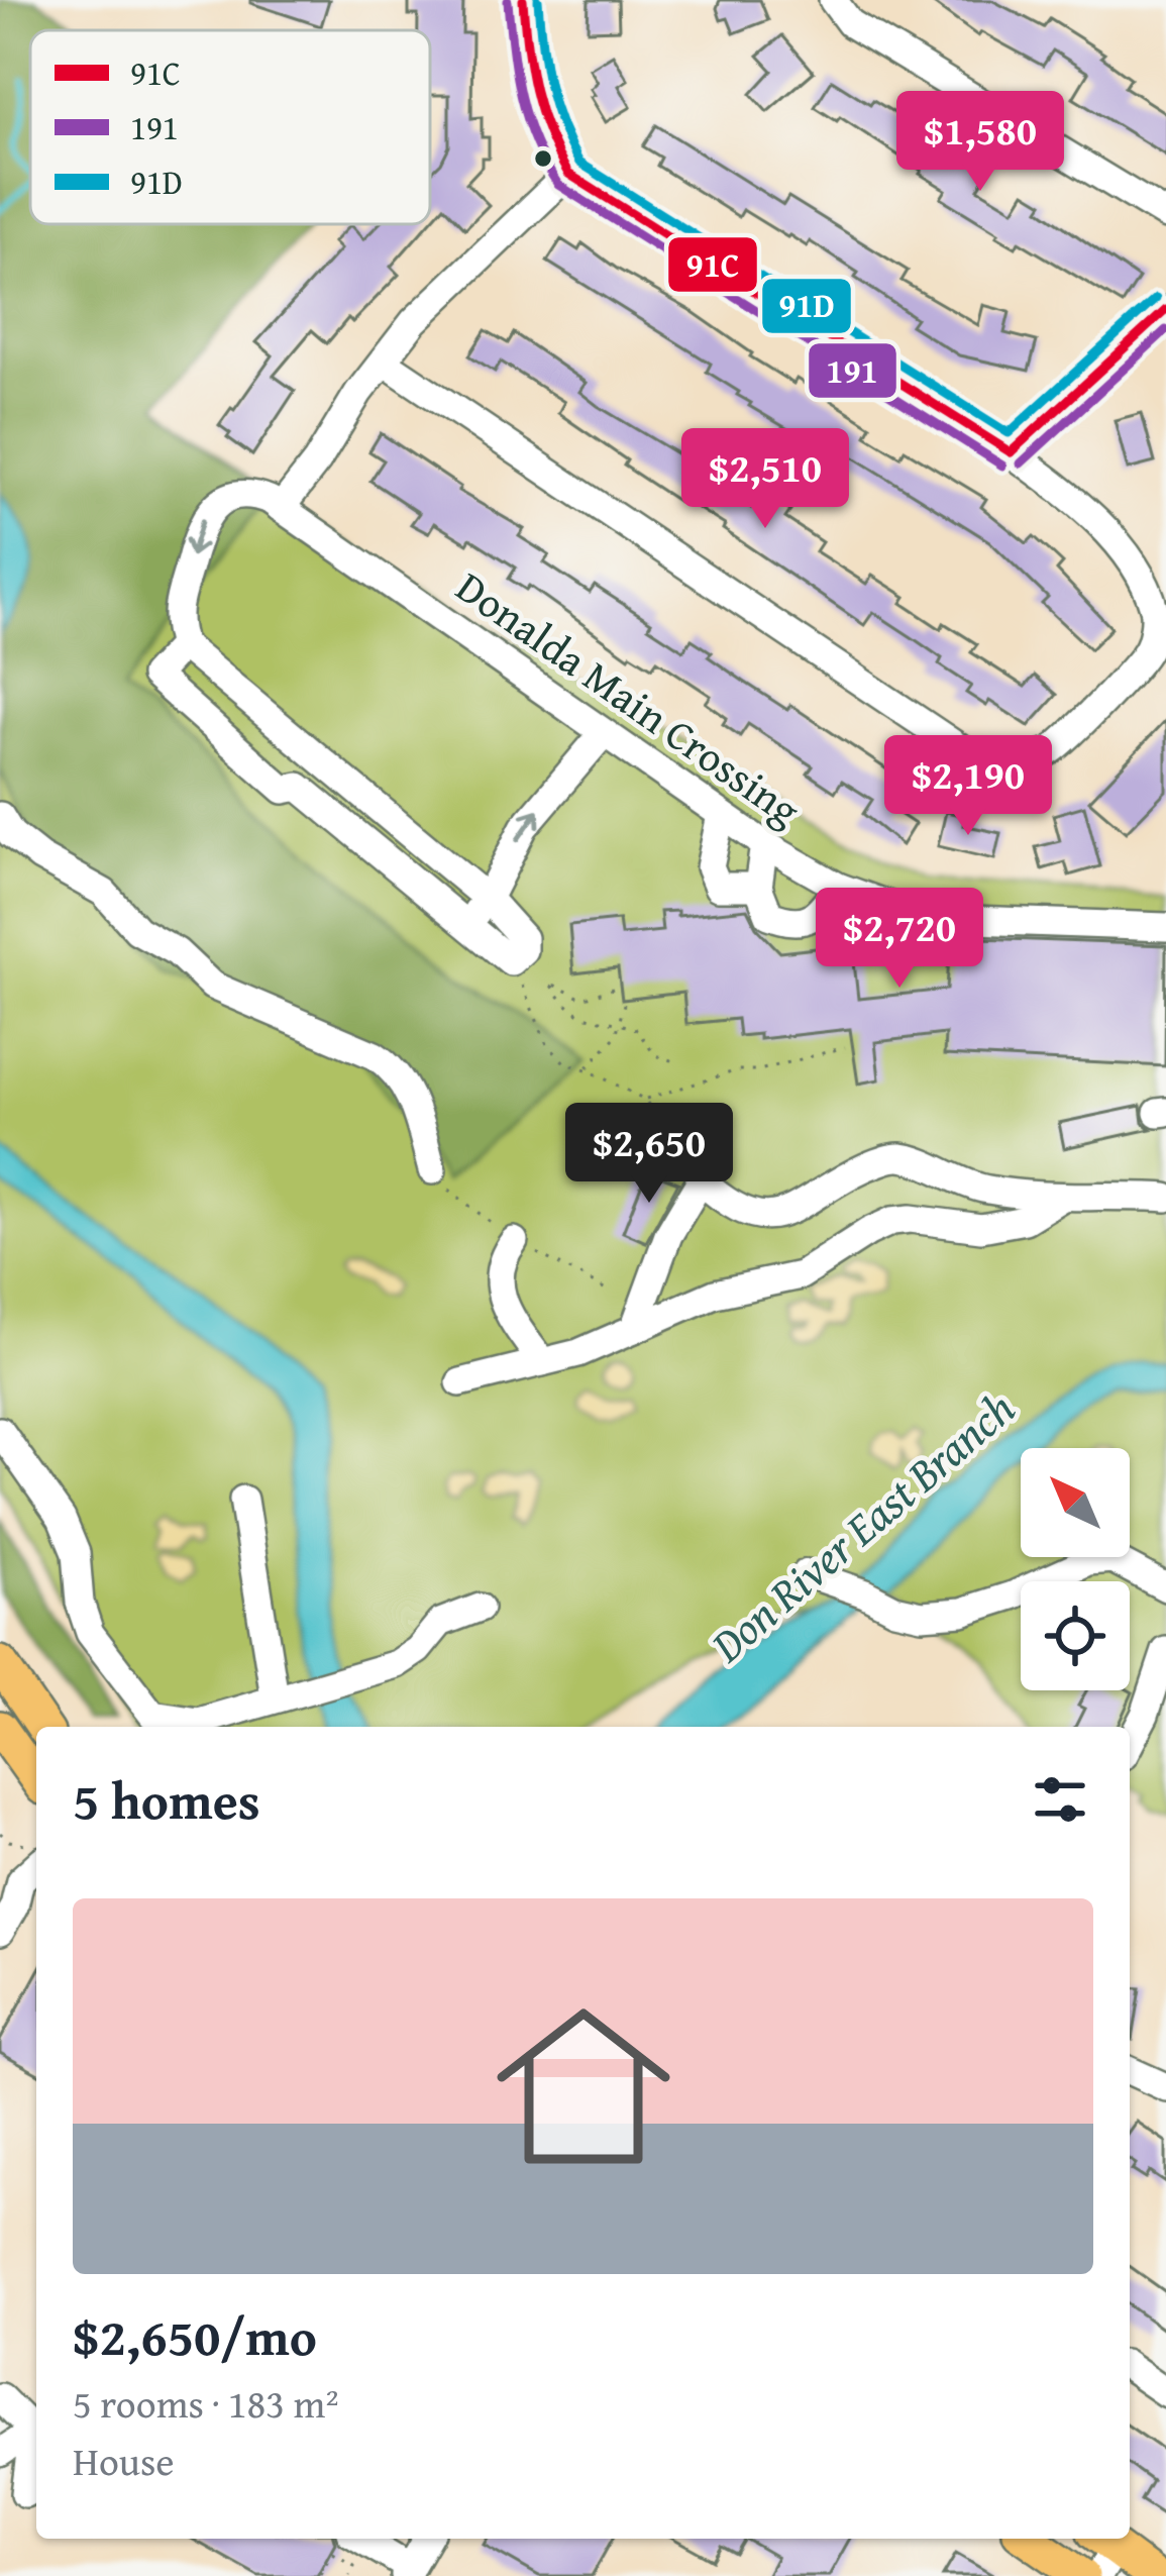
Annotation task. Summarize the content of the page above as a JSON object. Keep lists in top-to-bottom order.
{
  "streets": {
    "street": ["Donalda Main Crossing"]
  },
  "water": ["Don River East Branch"],
  "lines": ["transit line 91C", "transit line 91D", "transit line 191"],
  "legend": ["91C", "191", "91D"],
  "north": "top left",
  "page": {
    "price": [
      "$1,580",
      "$2,510",
      "$2,190",
      "$2,720",
      "$2,650"
    ],
    "heading": "5 homes",
    "list": [
      {
        "name": "$2,650/mo",
        "note": "5 rooms · 183 m² · House"
      }
    ]
  }
}
